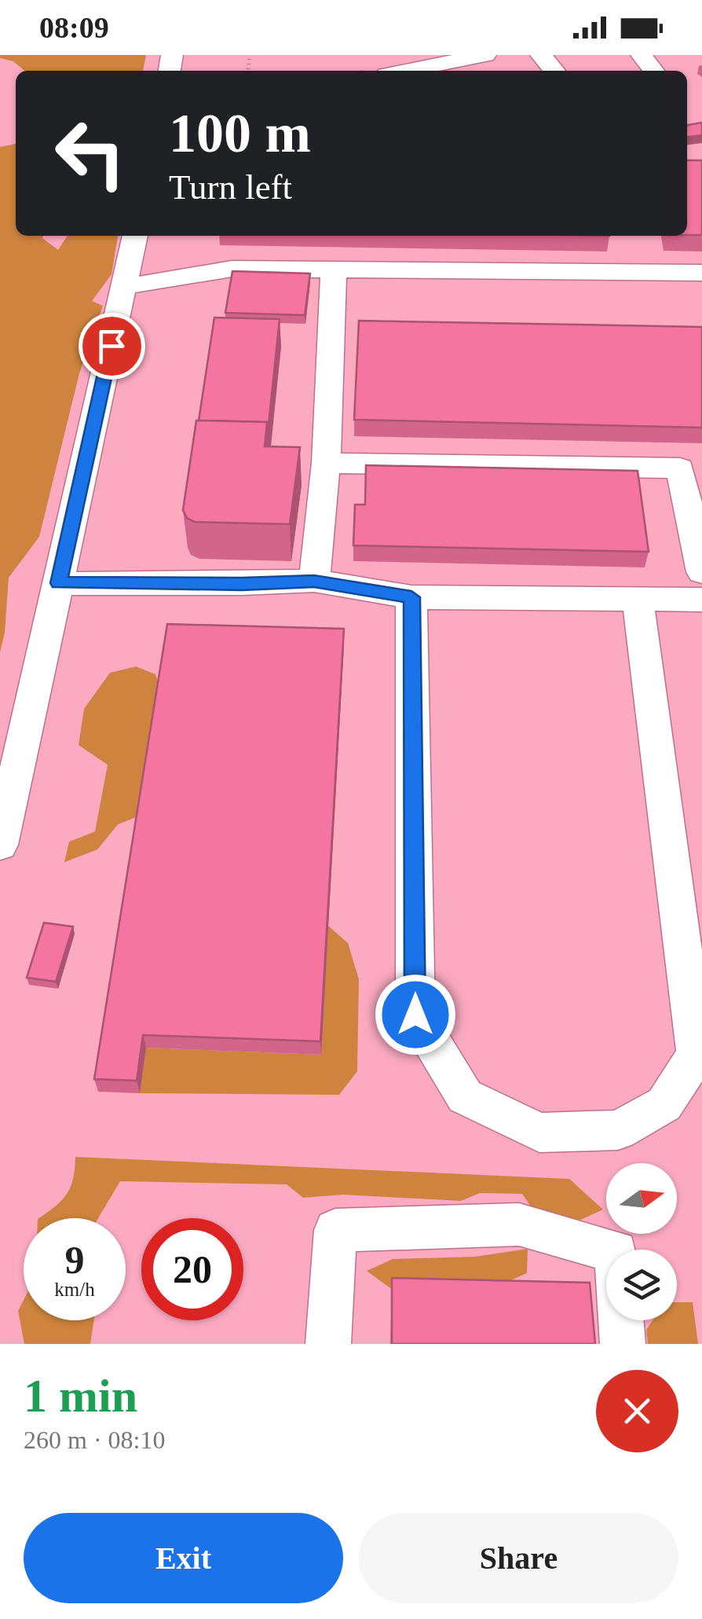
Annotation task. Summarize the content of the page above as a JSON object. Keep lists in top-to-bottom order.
{
  "north": "right",
  "page": {
    "status": "08:09",
    "turn": ["100 m", "Turn left"],
    "speed": "9 km/h",
    "limit": "20",
    "heading": ["1 min", "260 m · 08:10"],
    "buttons": ["Exit", "Share"]
  }
}
